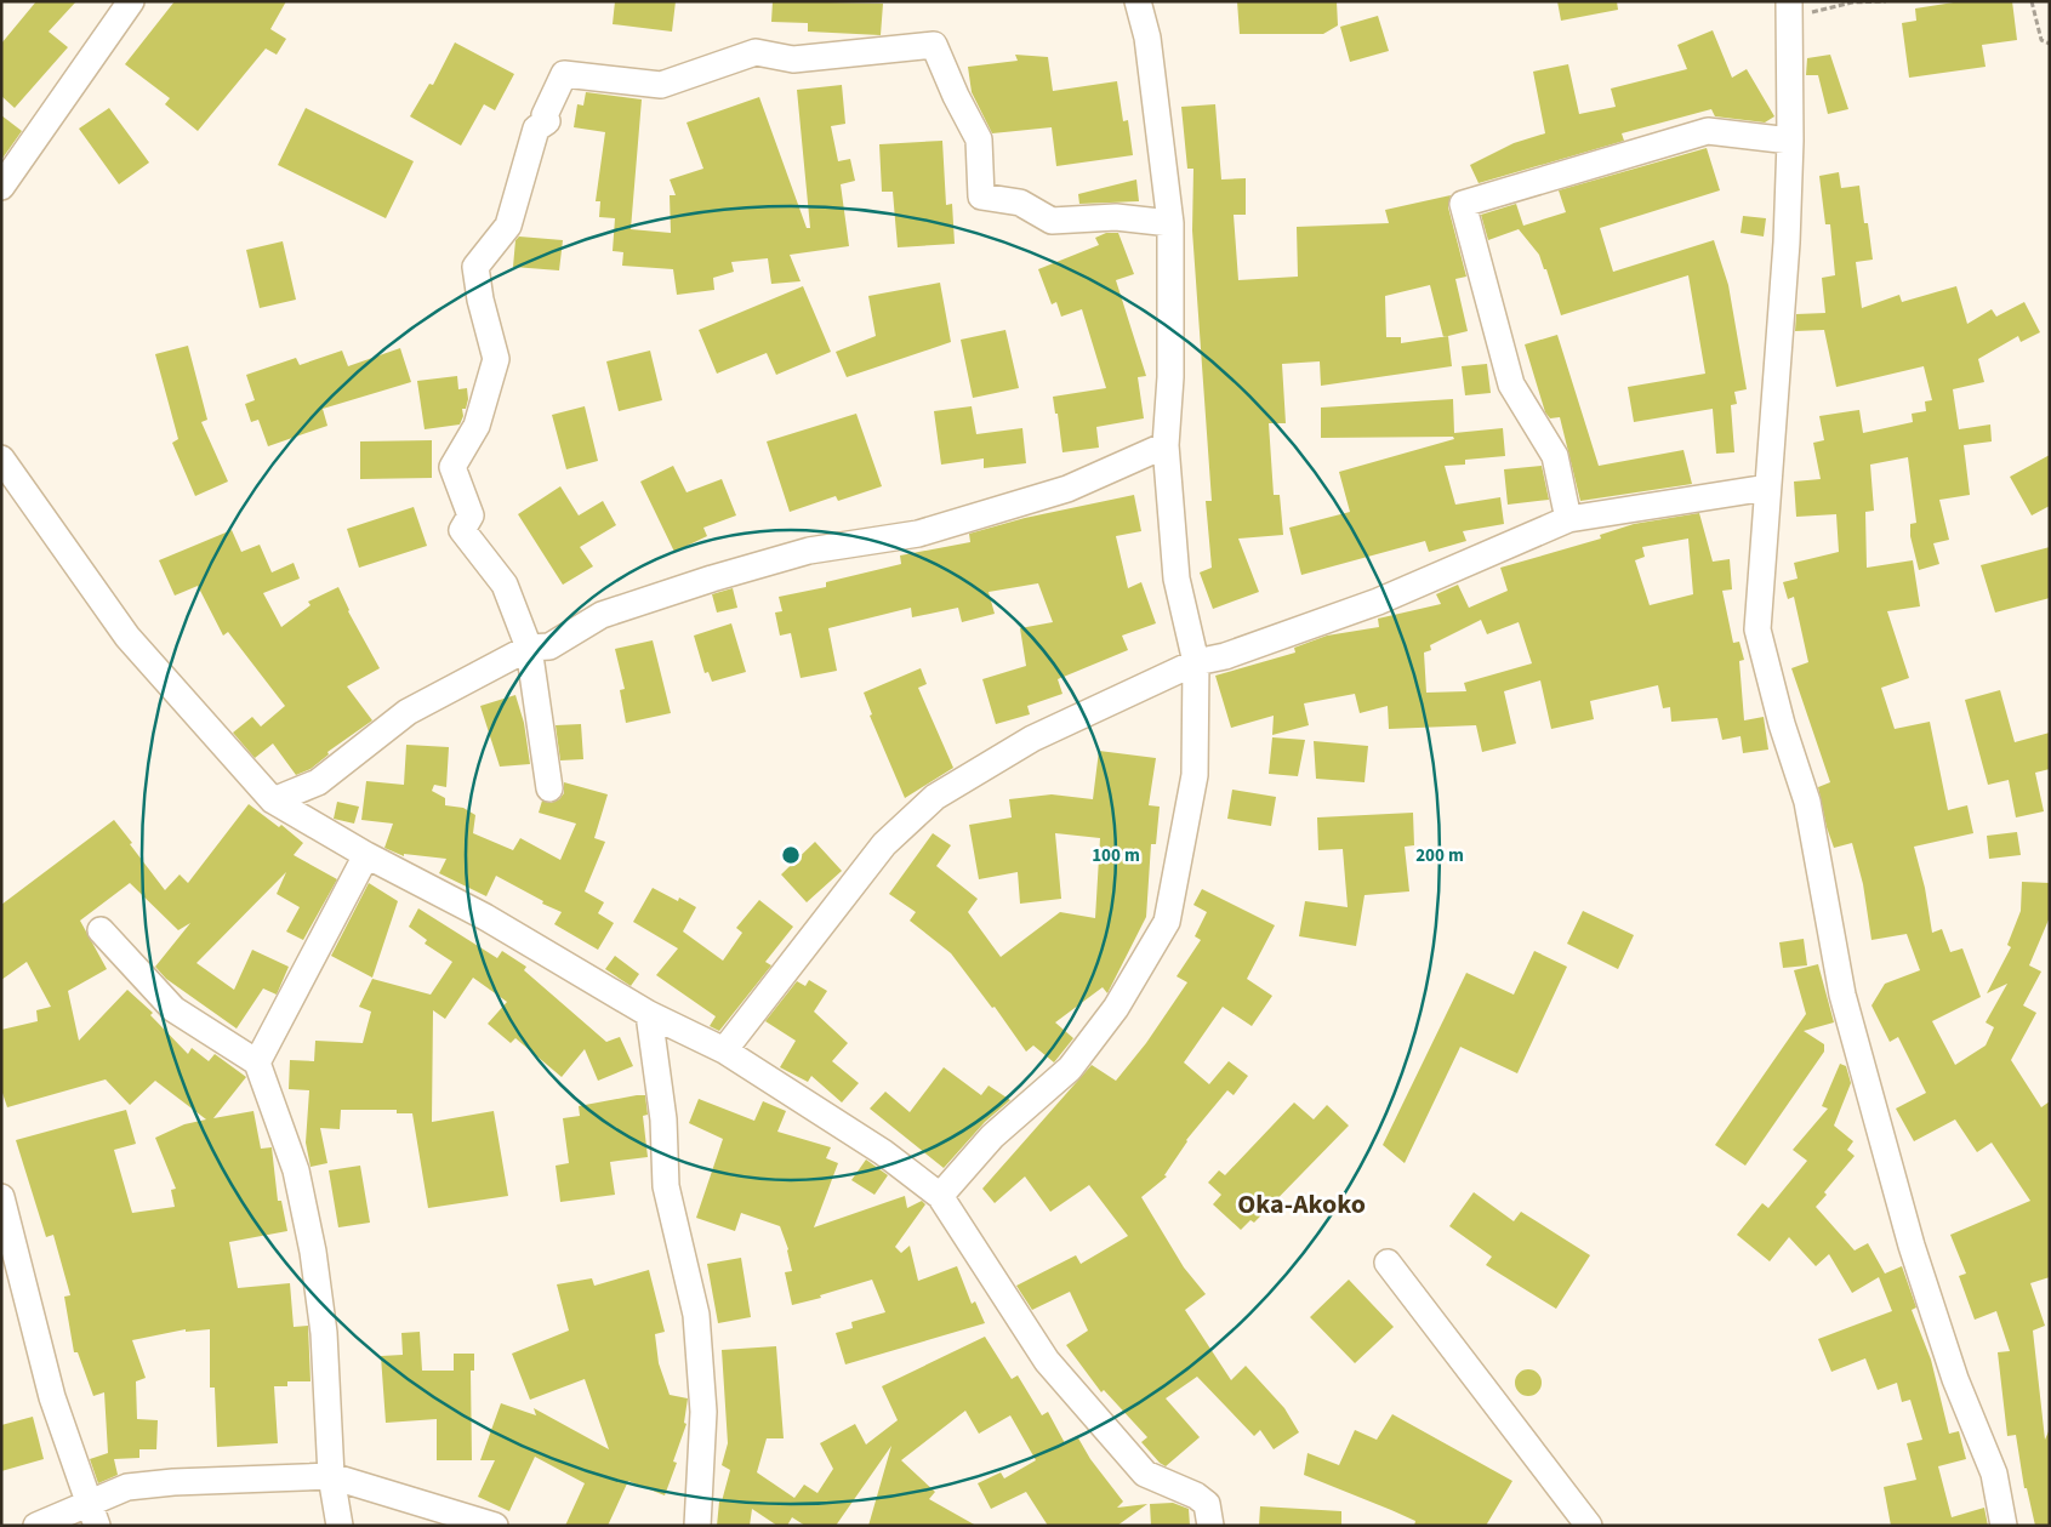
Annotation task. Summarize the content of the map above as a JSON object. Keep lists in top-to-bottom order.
{
  "districts": ["Oka-Akoko"],
  "rings": ["100 m", "200 m"]
}
